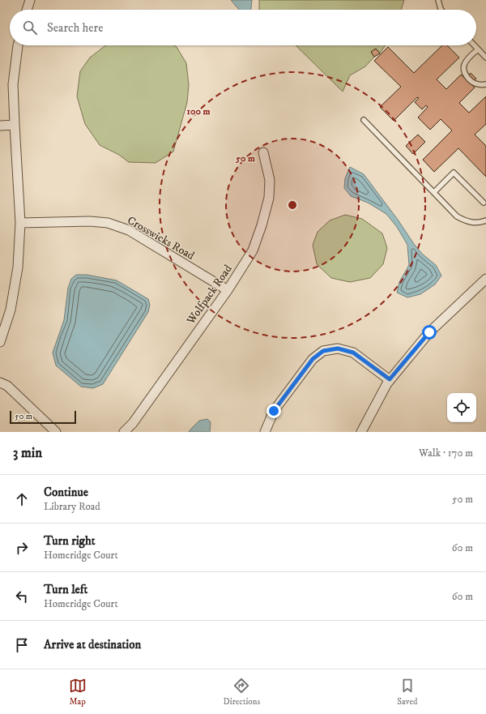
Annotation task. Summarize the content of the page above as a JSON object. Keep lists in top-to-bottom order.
{
  "streets": {
    "street": ["Crosswicks Road", "Wolfpack Road"]
  },
  "crossings": [
    ["Crosswicks Road", "Wolfpack Road"]
  ],
  "scale_bar": "50 m",
  "page": {
    "search": "Search here",
    "scale": "50 m",
    "heading": ["3 min", "Walk · 170 m"],
    "list": [
      ["Continue", "Library Road", "50 m"],
      ["Turn right", "Homeridge Court", "60 m"],
      ["Turn left", "Homeridge Court", "60 m"],
      "Arrive at destination"
    ],
    "nav": ["Map", "Directions", "Saved"]
  },
  "rings": ["100 m", "50 m"]
}
